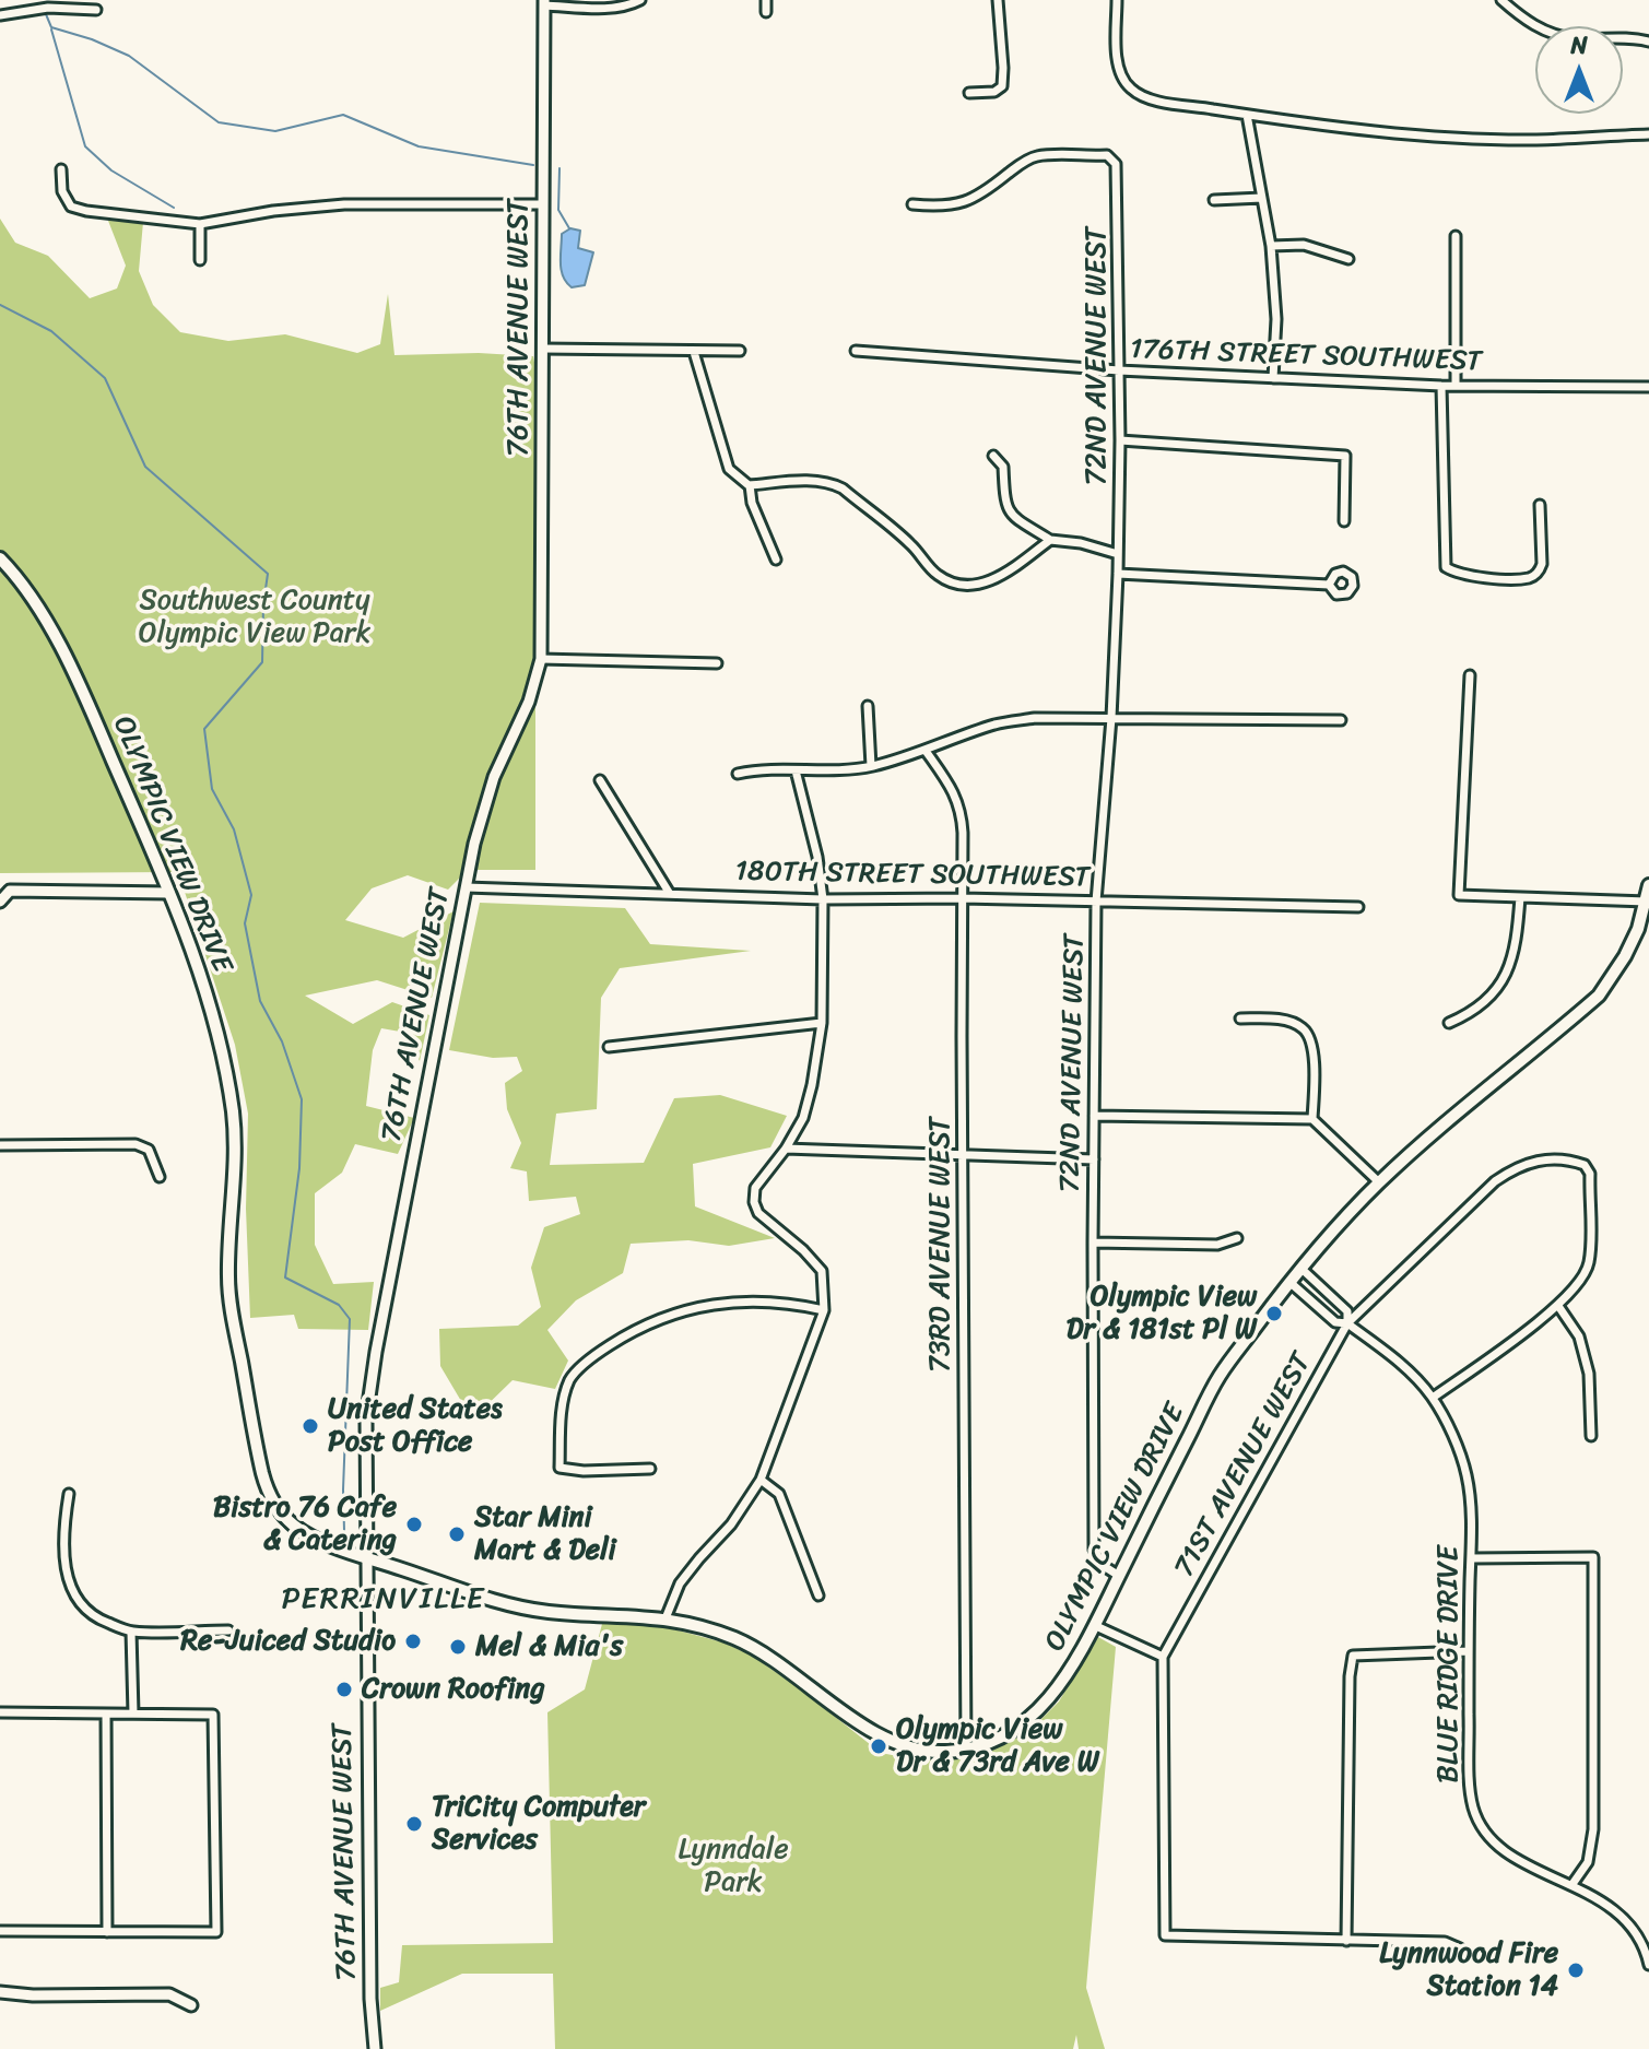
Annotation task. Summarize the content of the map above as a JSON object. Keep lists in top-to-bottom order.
{
  "streets": {
    "main road": ["OLYMPIC VIEW DRIVE"],
    "street": [
      "76TH AVENUE WEST",
      "72ND AVENUE WEST",
      "176TH STREET SOUTHWEST",
      "180TH STREET SOUTHWEST",
      "73RD AVENUE WEST",
      "71ST AVENUE WEST",
      "BLUE RIDGE DRIVE"
    ]
  },
  "crossings": [
    ["76TH AVENUE WEST", "OLYMPIC VIEW DRIVE"],
    ["76TH AVENUE WEST", "180TH STREET SOUTHWEST"],
    ["72ND AVENUE WEST", "176TH STREET SOUTHWEST"],
    ["72ND AVENUE WEST", "OLYMPIC VIEW DRIVE"],
    ["72ND AVENUE WEST", "180TH STREET SOUTHWEST"],
    ["OLYMPIC VIEW DRIVE", "73RD AVENUE WEST"],
    ["OLYMPIC VIEW DRIVE", "BLUE RIDGE DRIVE"],
    ["180TH STREET SOUTHWEST", "73RD AVENUE WEST"],
    ["71ST AVENUE WEST", "BLUE RIDGE DRIVE"]
  ],
  "districts": ["PERRINVILLE"],
  "parks": ["Southwest County Olympic View Park", "Lynndale Park"],
  "places": [
    "Olympic View Dr & 181st Pl W",
    "United States Post Office",
    "Bistro 76 Cafe & Catering",
    "Star Mini Mart & Deli",
    "Re-Juiced Studio",
    "Mel & Mia's",
    "Crown Roofing",
    "Olympic View Dr & 73rd Ave W",
    "TriCity Computer Services",
    "Lynnwood Fire Station 14"
  ],
  "north": "top"
}
